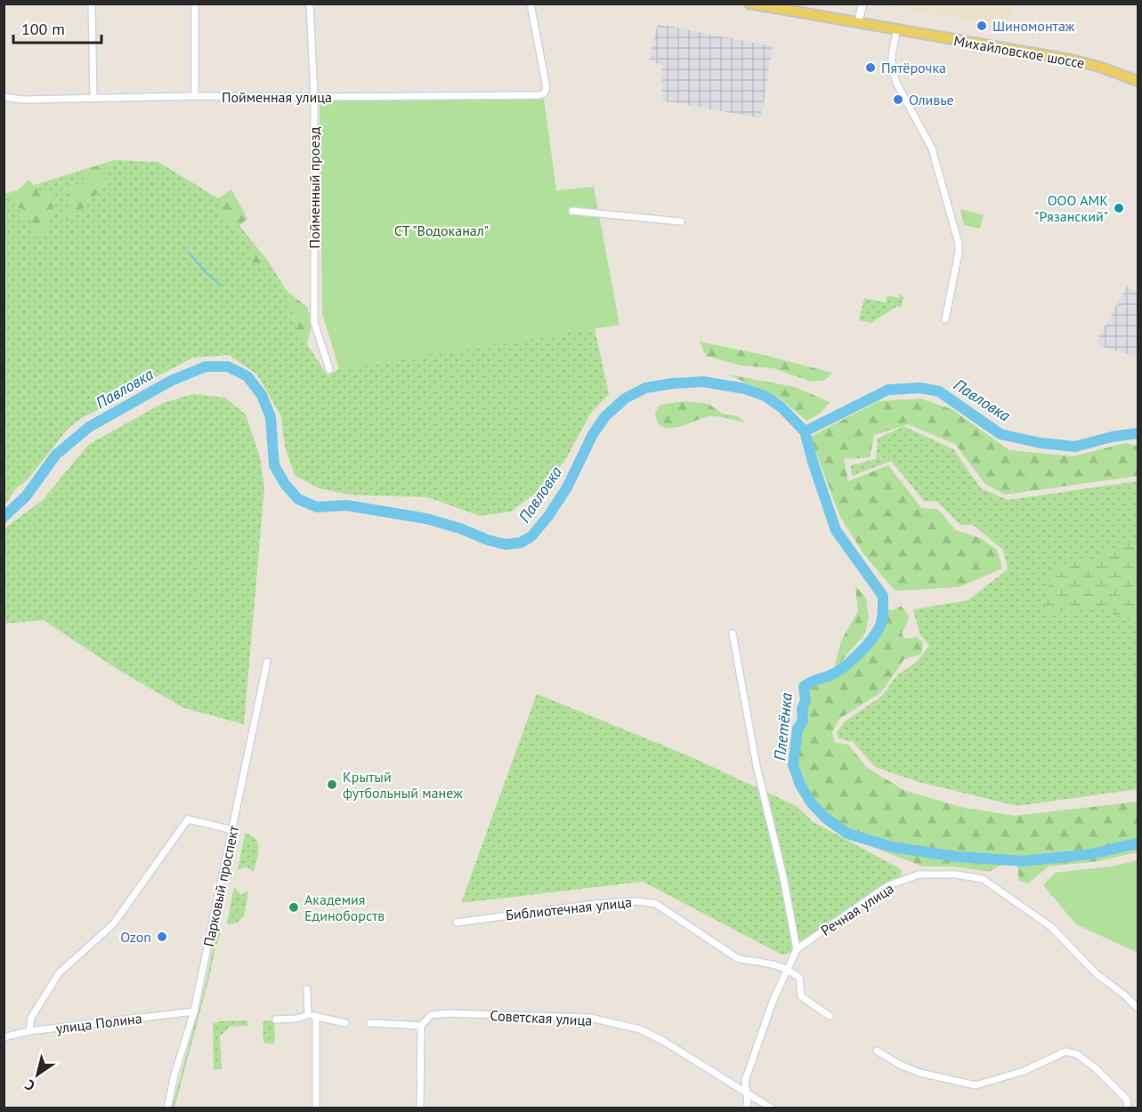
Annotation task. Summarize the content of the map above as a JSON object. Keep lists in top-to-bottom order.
{
  "streets": {
    "main road": ["Михайловское шоссе"],
    "street": [
      "Пойменная улица",
      "Пойменный проезд",
      "Парковый проспект",
      "Библиотечная улица",
      "Речная улица",
      "Советская улица",
      "улица Полина"
    ]
  },
  "crossings": [
    ["Пойменная улица", "Пойменный проезд"],
    ["Парковый проспект", "улица Полина"],
    ["Библиотечная улица", "Речная улица"],
    ["Речная улица", "Советская улица"]
  ],
  "water": ["Павловка", "Плетёнка"],
  "parks": ["СТ \"Водоканал\""],
  "places": [
    "Шиномонтаж",
    "Пятёрочка",
    "Оливье",
    "ООО АМК \"Рязанский\"",
    "Крытый футбольный манеж",
    "Академия Единоборств",
    "Ozon"
  ],
  "scale_bar": "100 m",
  "north": "bottom left"
}
